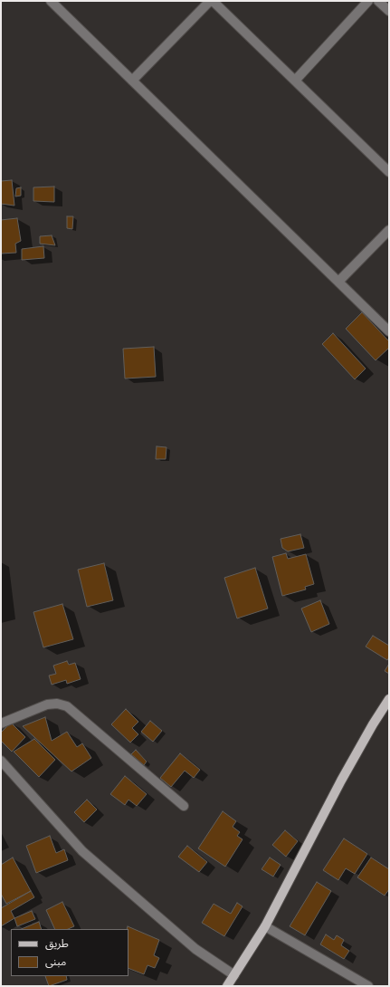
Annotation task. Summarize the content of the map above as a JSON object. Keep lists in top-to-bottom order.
{
  "legend": ["طريق", "مبنى"]
}
